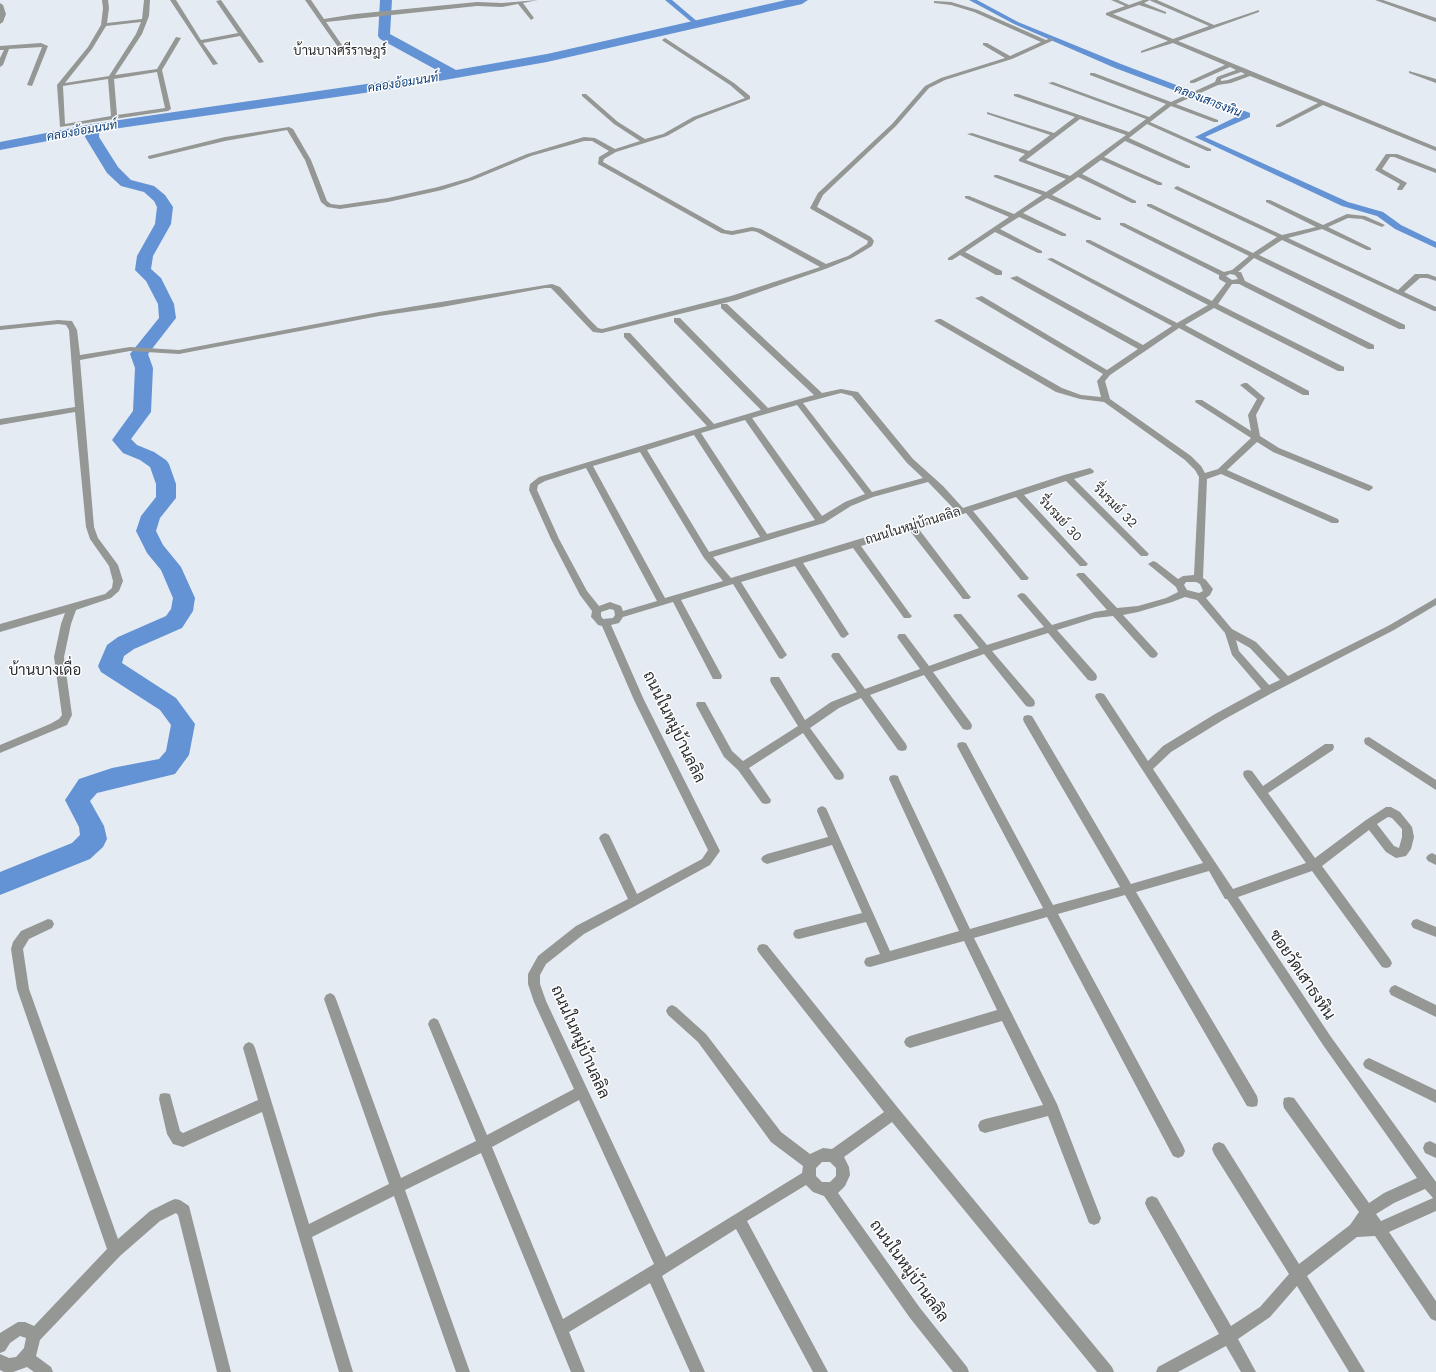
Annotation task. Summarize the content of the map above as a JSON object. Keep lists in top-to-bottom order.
{
  "streets": {
    "street": [
      "รื่นรมย์ 32",
      "รื่นรมย์ 30",
      "ถนนในหมู่บ้านลลิล",
      "ซอยวัดเสาธงหิน"
    ]
  },
  "crossings": [
    ["รื่นรมย์ 32", "ถนนในหมู่บ้านลลิล"],
    ["รื่นรมย์ 30", "ถนนในหมู่บ้านลลิล"]
  ],
  "districts": ["บ้านบางศรีราษฎร์", "บ้านบางเดื่อ"],
  "water": ["คลองอ้อมนนท์", "คลองเสาธงหิน"]
}
